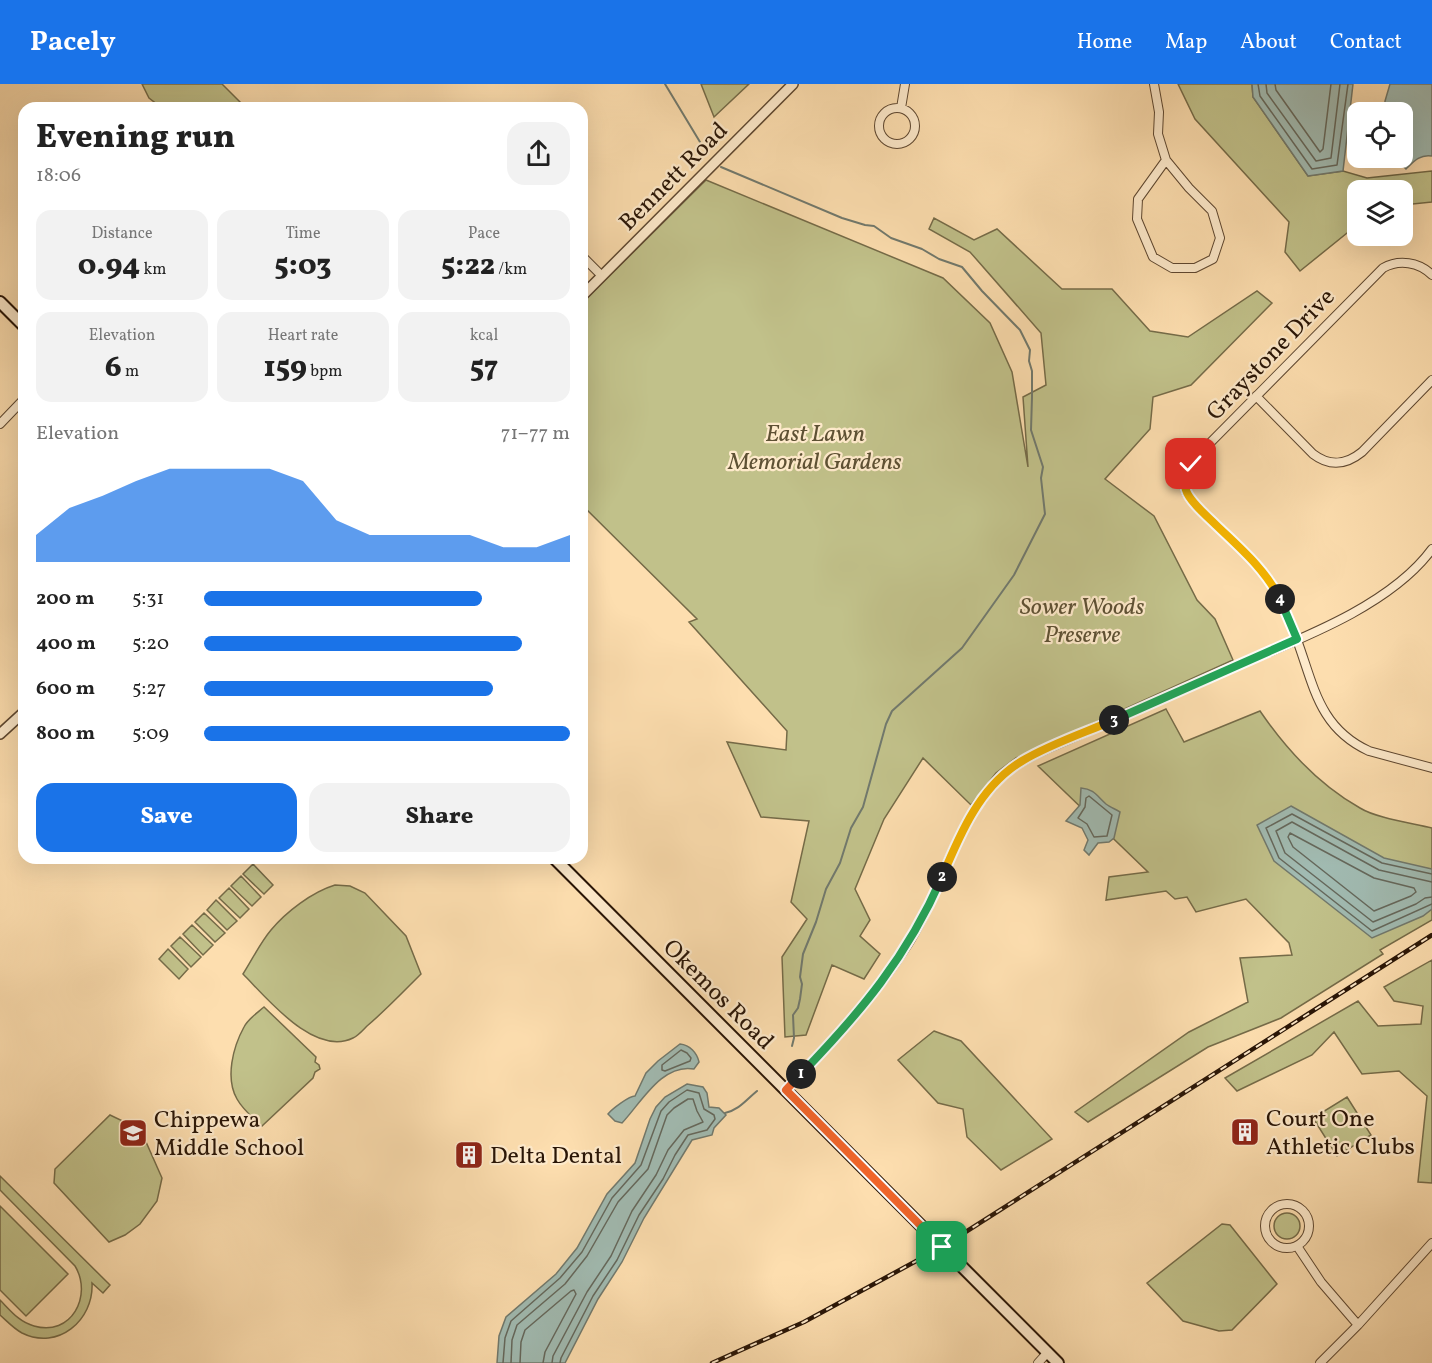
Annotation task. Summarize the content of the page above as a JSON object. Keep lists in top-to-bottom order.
{
  "streets": {
    "main road": ["Okemos Road"],
    "street": ["Bennett Road", "Graystone Drive"]
  },
  "parks": ["East Lawn Memorial Gardens", "Sower Woods Preserve"],
  "places": {
    "building": ["Court One Athletic Clubs", "Delta Dental"],
    "school or university": ["Chippewa Middle School"]
  },
  "page": {
    "header": "Pacely",
    "nav": [
      "Home",
      "Map",
      "About",
      "Contact"
    ],
    "heading": ["Evening run", "18:06"],
    "stats": [
      ["Distance", "0.94 km"],
      ["Time", "5:03"],
      ["Pace", "5:22 /km"],
      ["Elevation", "6 m"],
      ["Heart rate", "159 bpm"],
      ["kcal", "57"]
    ],
    "chart": ["Elevation", "71–77 m"],
    "list": [
      {
        "name": "200 m",
        "note": "5:31"
      },
      {
        "name": "400 m",
        "note": "5:20"
      },
      {
        "name": "600 m",
        "note": "5:27"
      },
      {
        "name": "800 m",
        "note": "5:09"
      }
    ],
    "pins": [
      "4",
      "3",
      "2",
      "1"
    ],
    "buttons": ["Save", "Share"]
  }
}
